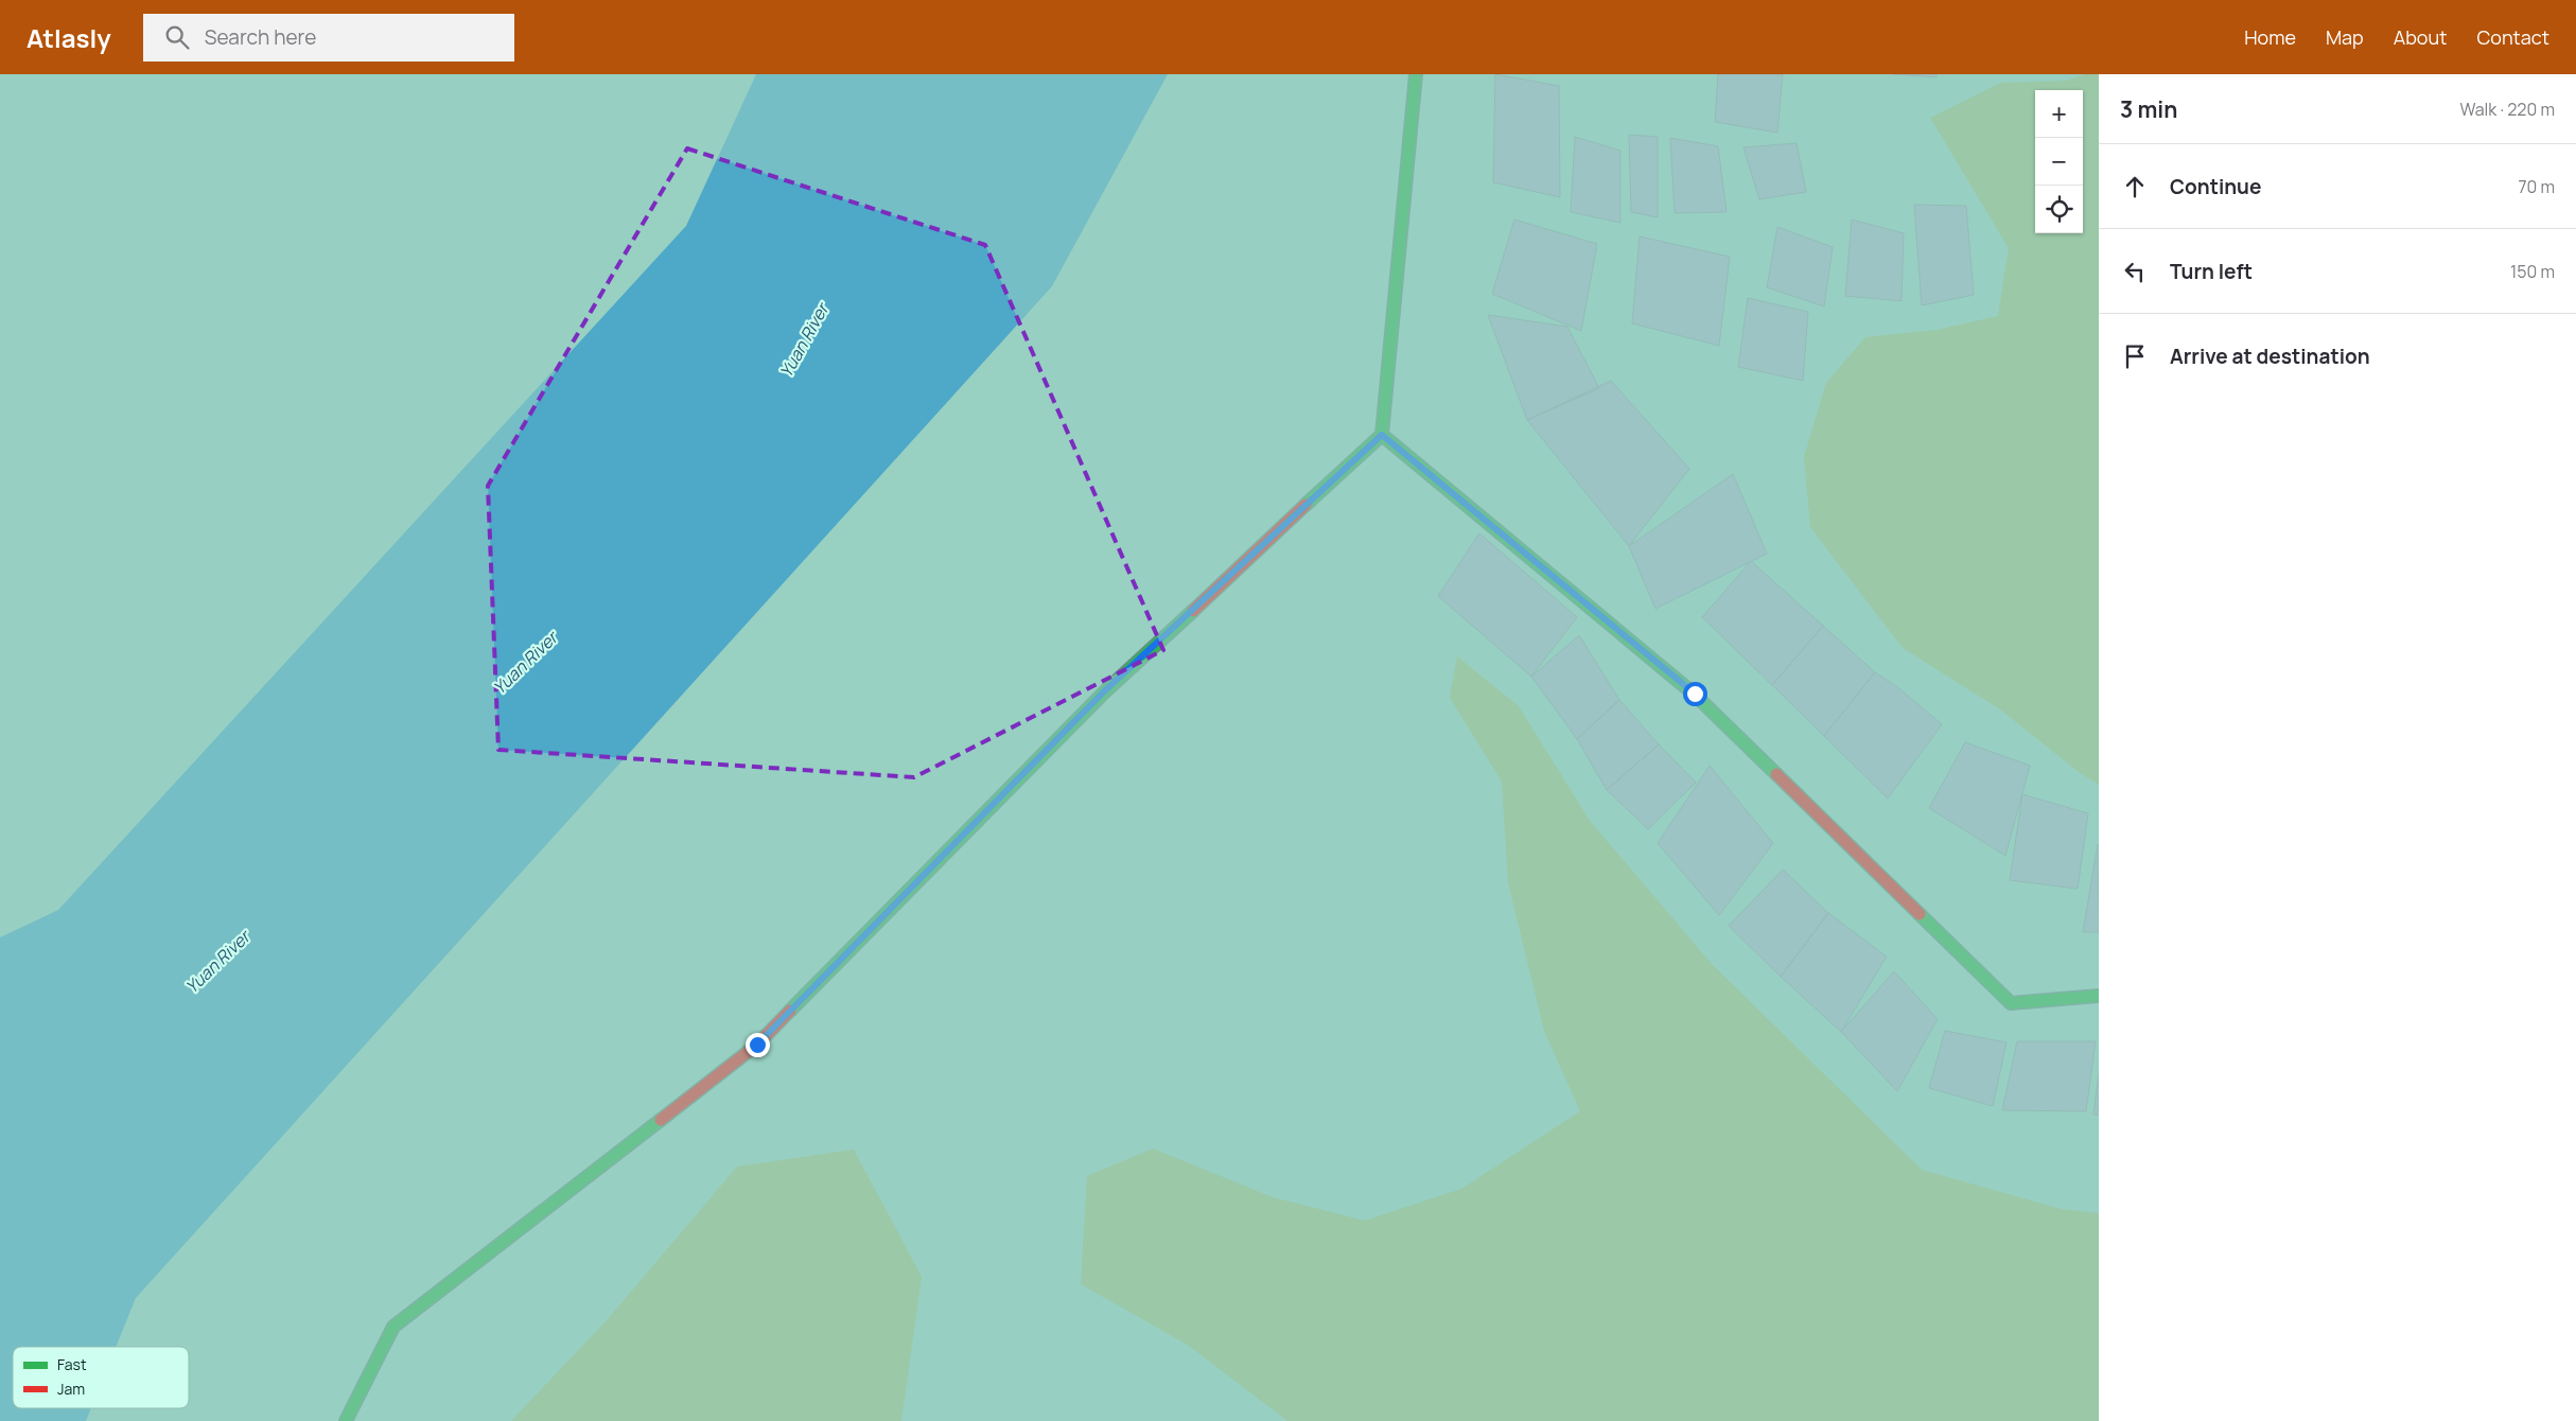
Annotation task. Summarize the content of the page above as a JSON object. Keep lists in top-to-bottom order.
{
  "water": ["Yuan River"],
  "legend": ["Fast", "Jam"],
  "page": {
    "header": "Atlasly",
    "search": "Search here",
    "nav": [
      "Home",
      "Map",
      "About",
      "Contact"
    ],
    "heading": ["3 min", "Walk · 220 m"],
    "map_buttons": ["+", "−"],
    "list": [
      ["Continue", "70 m"],
      ["Turn left", "150 m"],
      "Arrive at destination"
    ]
  }
}
